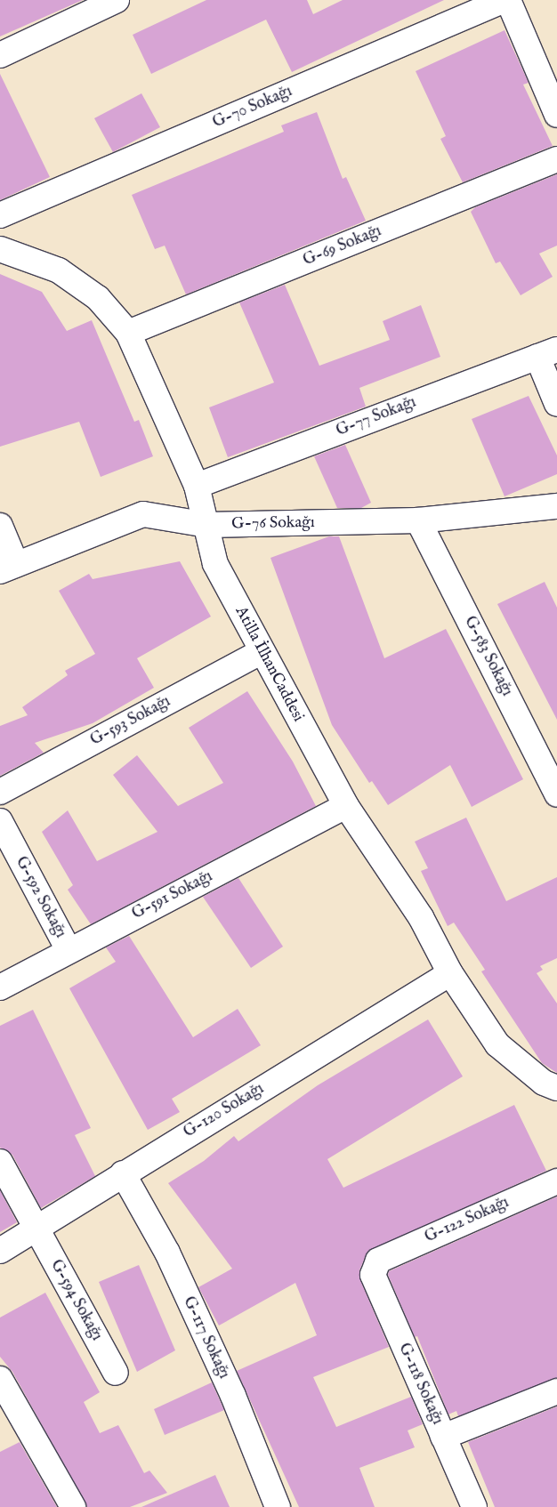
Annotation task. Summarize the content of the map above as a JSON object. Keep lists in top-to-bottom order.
{
  "streets": {
    "street": [
      "G-70 Sokağı",
      "G-69 Sokağı",
      "G-77 Sokağı",
      "G-76 Sokağı",
      "G-583 Sokağı",
      "Atilla İlhanCaddesi",
      "G-593 Sokağı",
      "G-591 Sokağı",
      "G-592 Sokağı",
      "G-120 Sokağı",
      "G-122 Sokağı",
      "G-594 Sokağı",
      "G-117 Sokağı",
      "G-118 Sokağı"
    ]
  },
  "crossings": [
    ["G-69 Sokağı", "Atilla İlhanCaddesi"],
    ["G-77 Sokağı", "Atilla İlhanCaddesi"],
    ["G-76 Sokağı", "G-583 Sokağı"],
    ["G-76 Sokağı", "Atilla İlhanCaddesi"],
    ["Atilla İlhanCaddesi", "G-593 Sokağı"],
    ["Atilla İlhanCaddesi", "G-591 Sokağı"],
    ["Atilla İlhanCaddesi", "G-120 Sokağı"],
    ["G-591 Sokağı", "G-592 Sokağı"],
    ["G-120 Sokağı", "G-594 Sokağı"],
    ["G-120 Sokağı", "G-117 Sokağı"],
    ["G-122 Sokağı", "G-118 Sokağı"]
  ]
}
